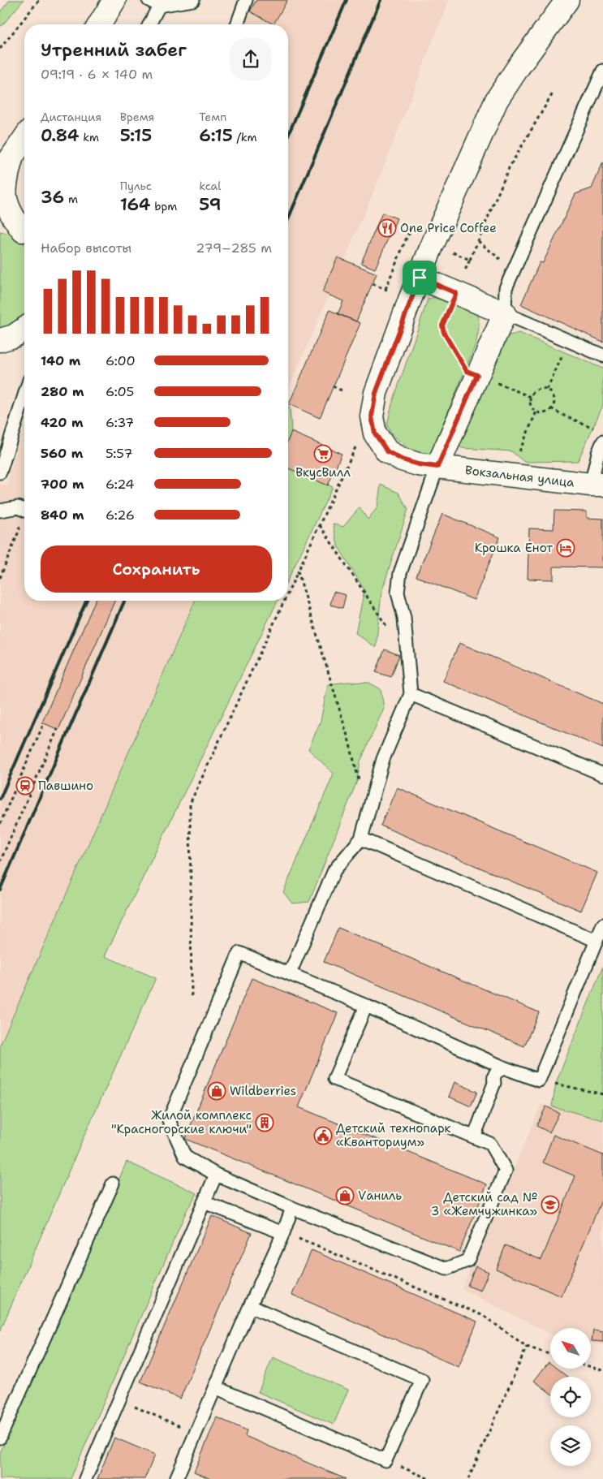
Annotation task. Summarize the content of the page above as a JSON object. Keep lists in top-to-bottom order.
{
  "streets": {
    "street": ["Вокзальная улица"]
  },
  "places": {
    "restaurant": ["One Price Coffee"],
    "supermarket": ["ВкусВилл"],
    "hotel": ["Крошка Енот"],
    "station": ["Павшино"],
    "shop": ["Wildberries", "Vаниль"],
    "building": ["Жилой комплекс \"Красногорские ключи\""],
    "public building": ["Детский технопарк «Кванториум»"],
    "school or university": ["Детский сад № 3 «Жемчужинка»"]
  },
  "north": "top left",
  "page": {
    "heading": ["Утренний забег", "09:19 · 6 × 140 m"],
    "stats": [
      ["Дистанция", "0.84 km"],
      ["Время", "5:15"],
      ["Темп", "6:15 /km"],
      ["36 m"],
      ["Пульс", "164 bpm"],
      ["kcal", "59"]
    ],
    "chart": ["Набор высоты", "279–285 m"],
    "list": [
      {
        "name": "140 m",
        "note": "6:00"
      },
      {
        "name": "280 m",
        "note": "6:05"
      },
      {
        "name": "420 m",
        "note": "6:37"
      },
      {
        "name": "560 m",
        "note": "5:57"
      },
      {
        "name": "700 m",
        "note": "6:24"
      },
      {
        "name": "840 m",
        "note": "6:26"
      }
    ],
    "buttons": "Сохранить"
  }
}
